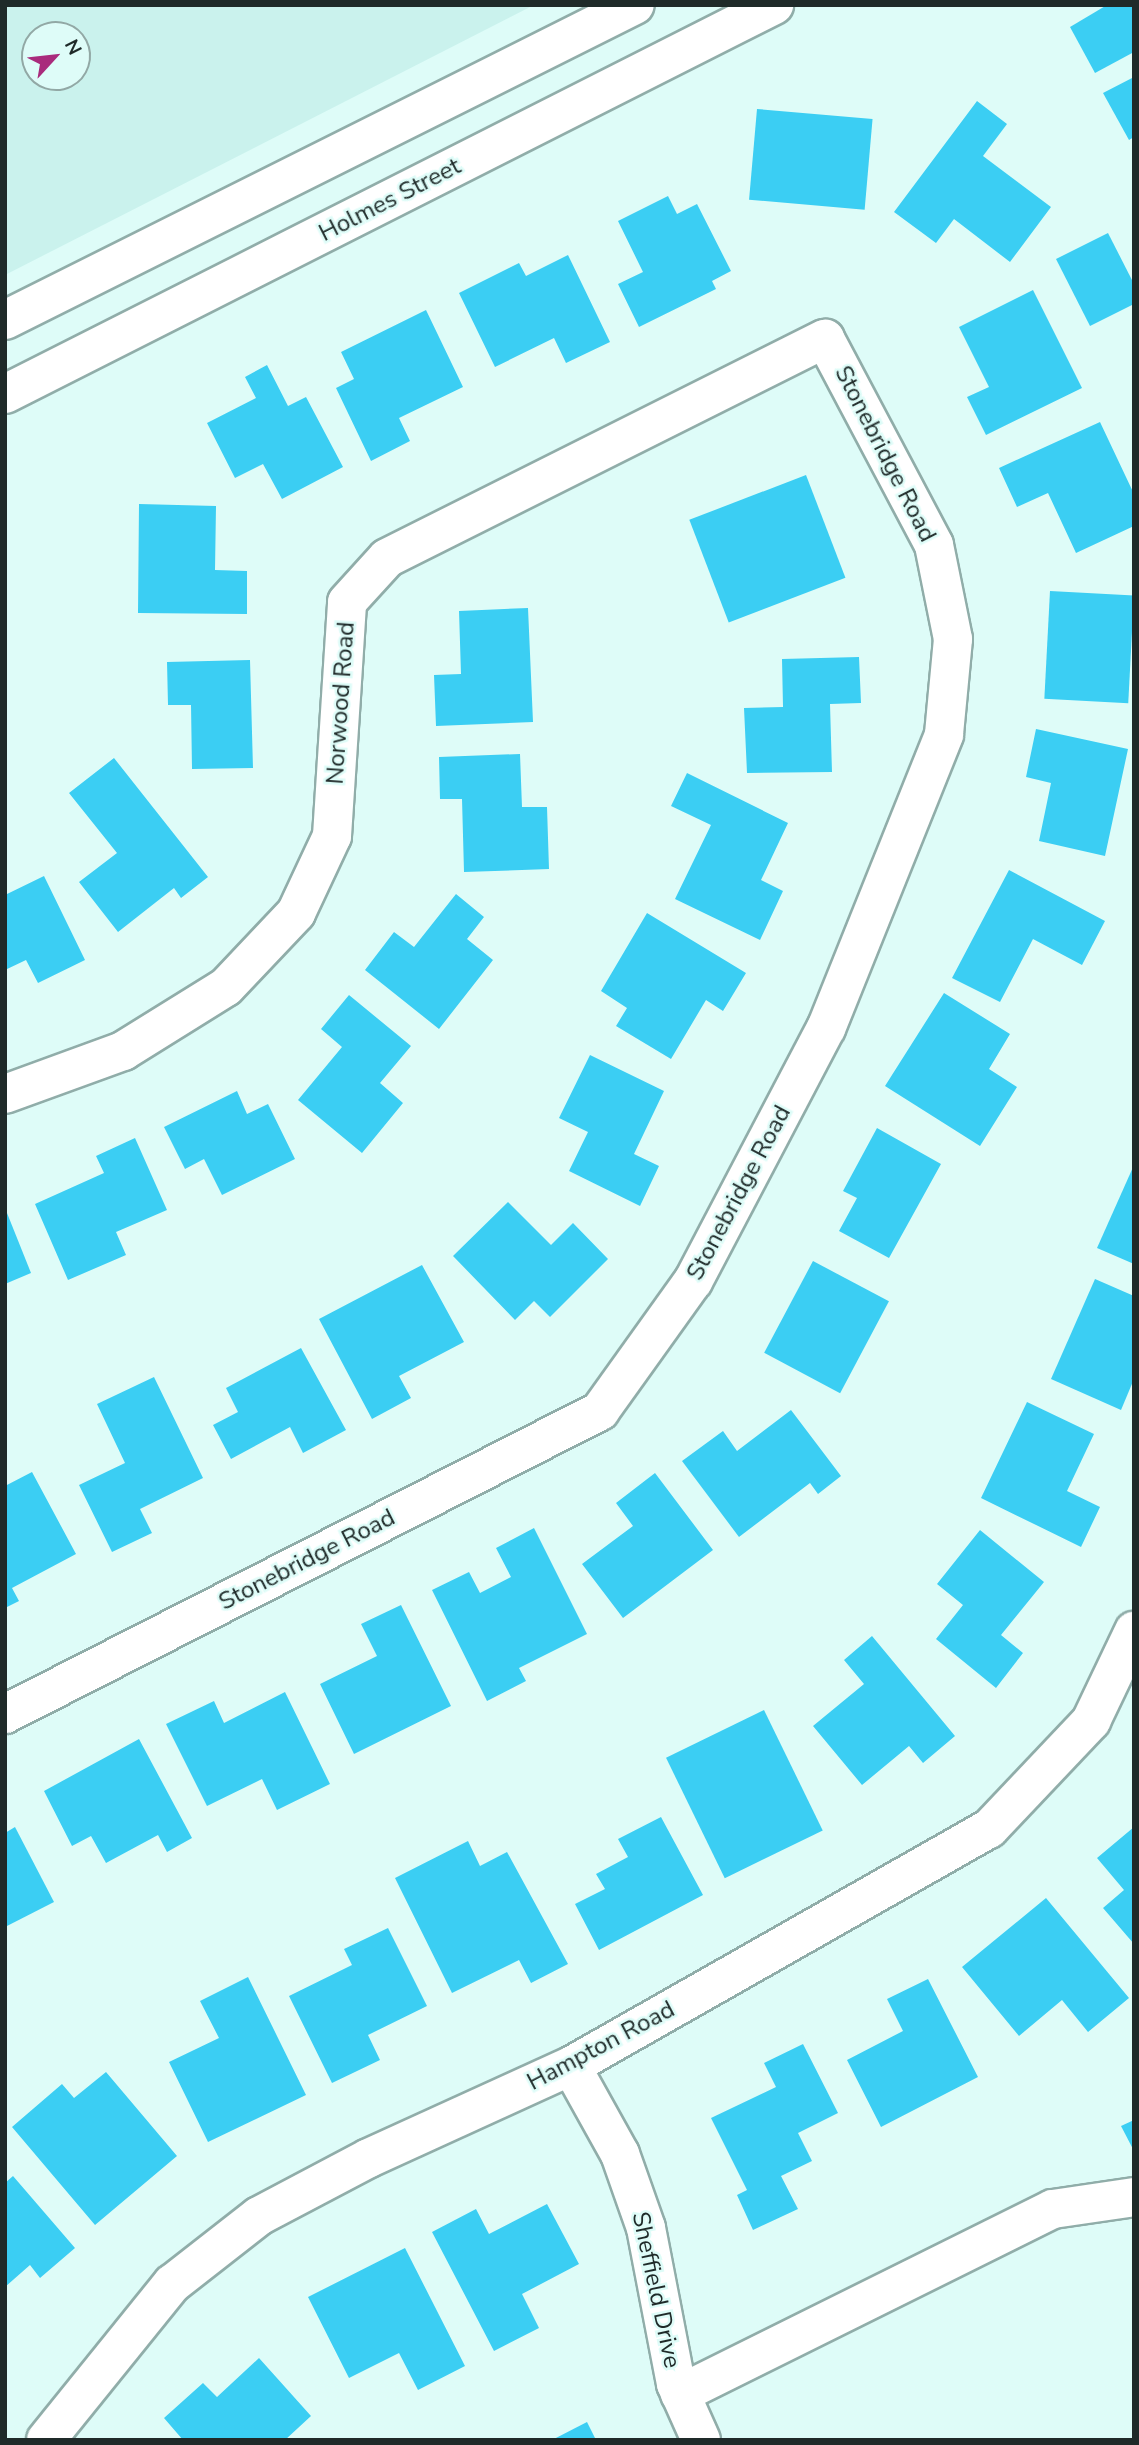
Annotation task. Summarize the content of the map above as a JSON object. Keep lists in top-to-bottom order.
{
  "streets": {
    "street": [
      "Holmes Street",
      "Stonebridge Road",
      "Norwood Road",
      "Hampton Road",
      "Sheffield Drive"
    ]
  },
  "crossings": [
    ["Stonebridge Road", "Norwood Road"],
    ["Hampton Road", "Sheffield Drive"]
  ],
  "north": "top right"
}
